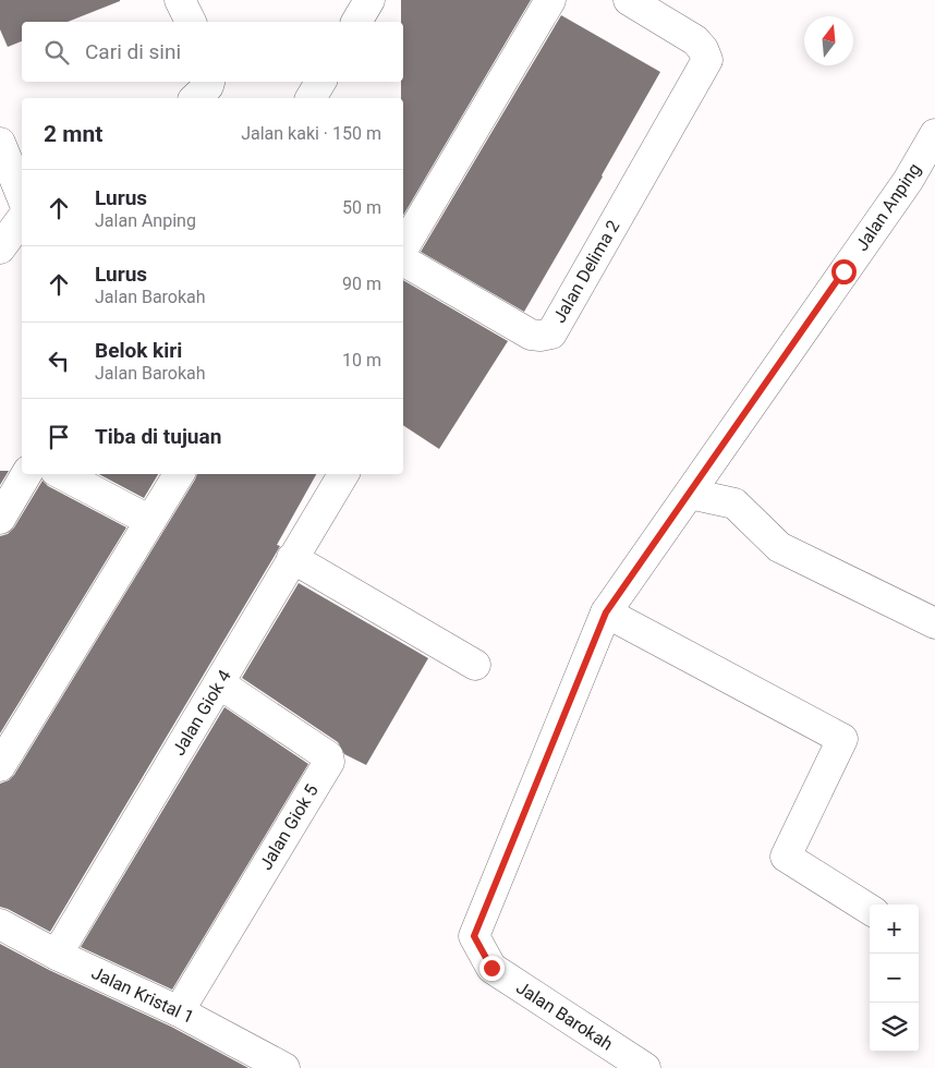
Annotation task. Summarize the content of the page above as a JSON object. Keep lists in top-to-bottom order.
{
  "streets": {
    "street": [
      "Jalan Anping",
      "Jalan Delima 2",
      "Jalan Giok 4",
      "Jalan Giok 5",
      "Jalan Kristal 1",
      "Jalan Barokah"
    ]
  },
  "crossings": [
    ["Jalan Anping", "Jalan Barokah"],
    ["Jalan Giok 4", "Jalan Giok 5"],
    ["Jalan Giok 4", "Jalan Kristal 1"],
    ["Jalan Giok 5", "Jalan Kristal 1"]
  ],
  "north": "top",
  "page": {
    "search": "Cari di sini",
    "heading": ["2 mnt", "Jalan kaki · 150 m"],
    "list": [
      ["Lurus", "Jalan Anping", "50 m"],
      ["Lurus", "Jalan Barokah", "90 m"],
      ["Belok kiri", "Jalan Barokah", "10 m"],
      "Tiba di tujuan"
    ],
    "map_buttons": ["+", "−"]
  }
}
